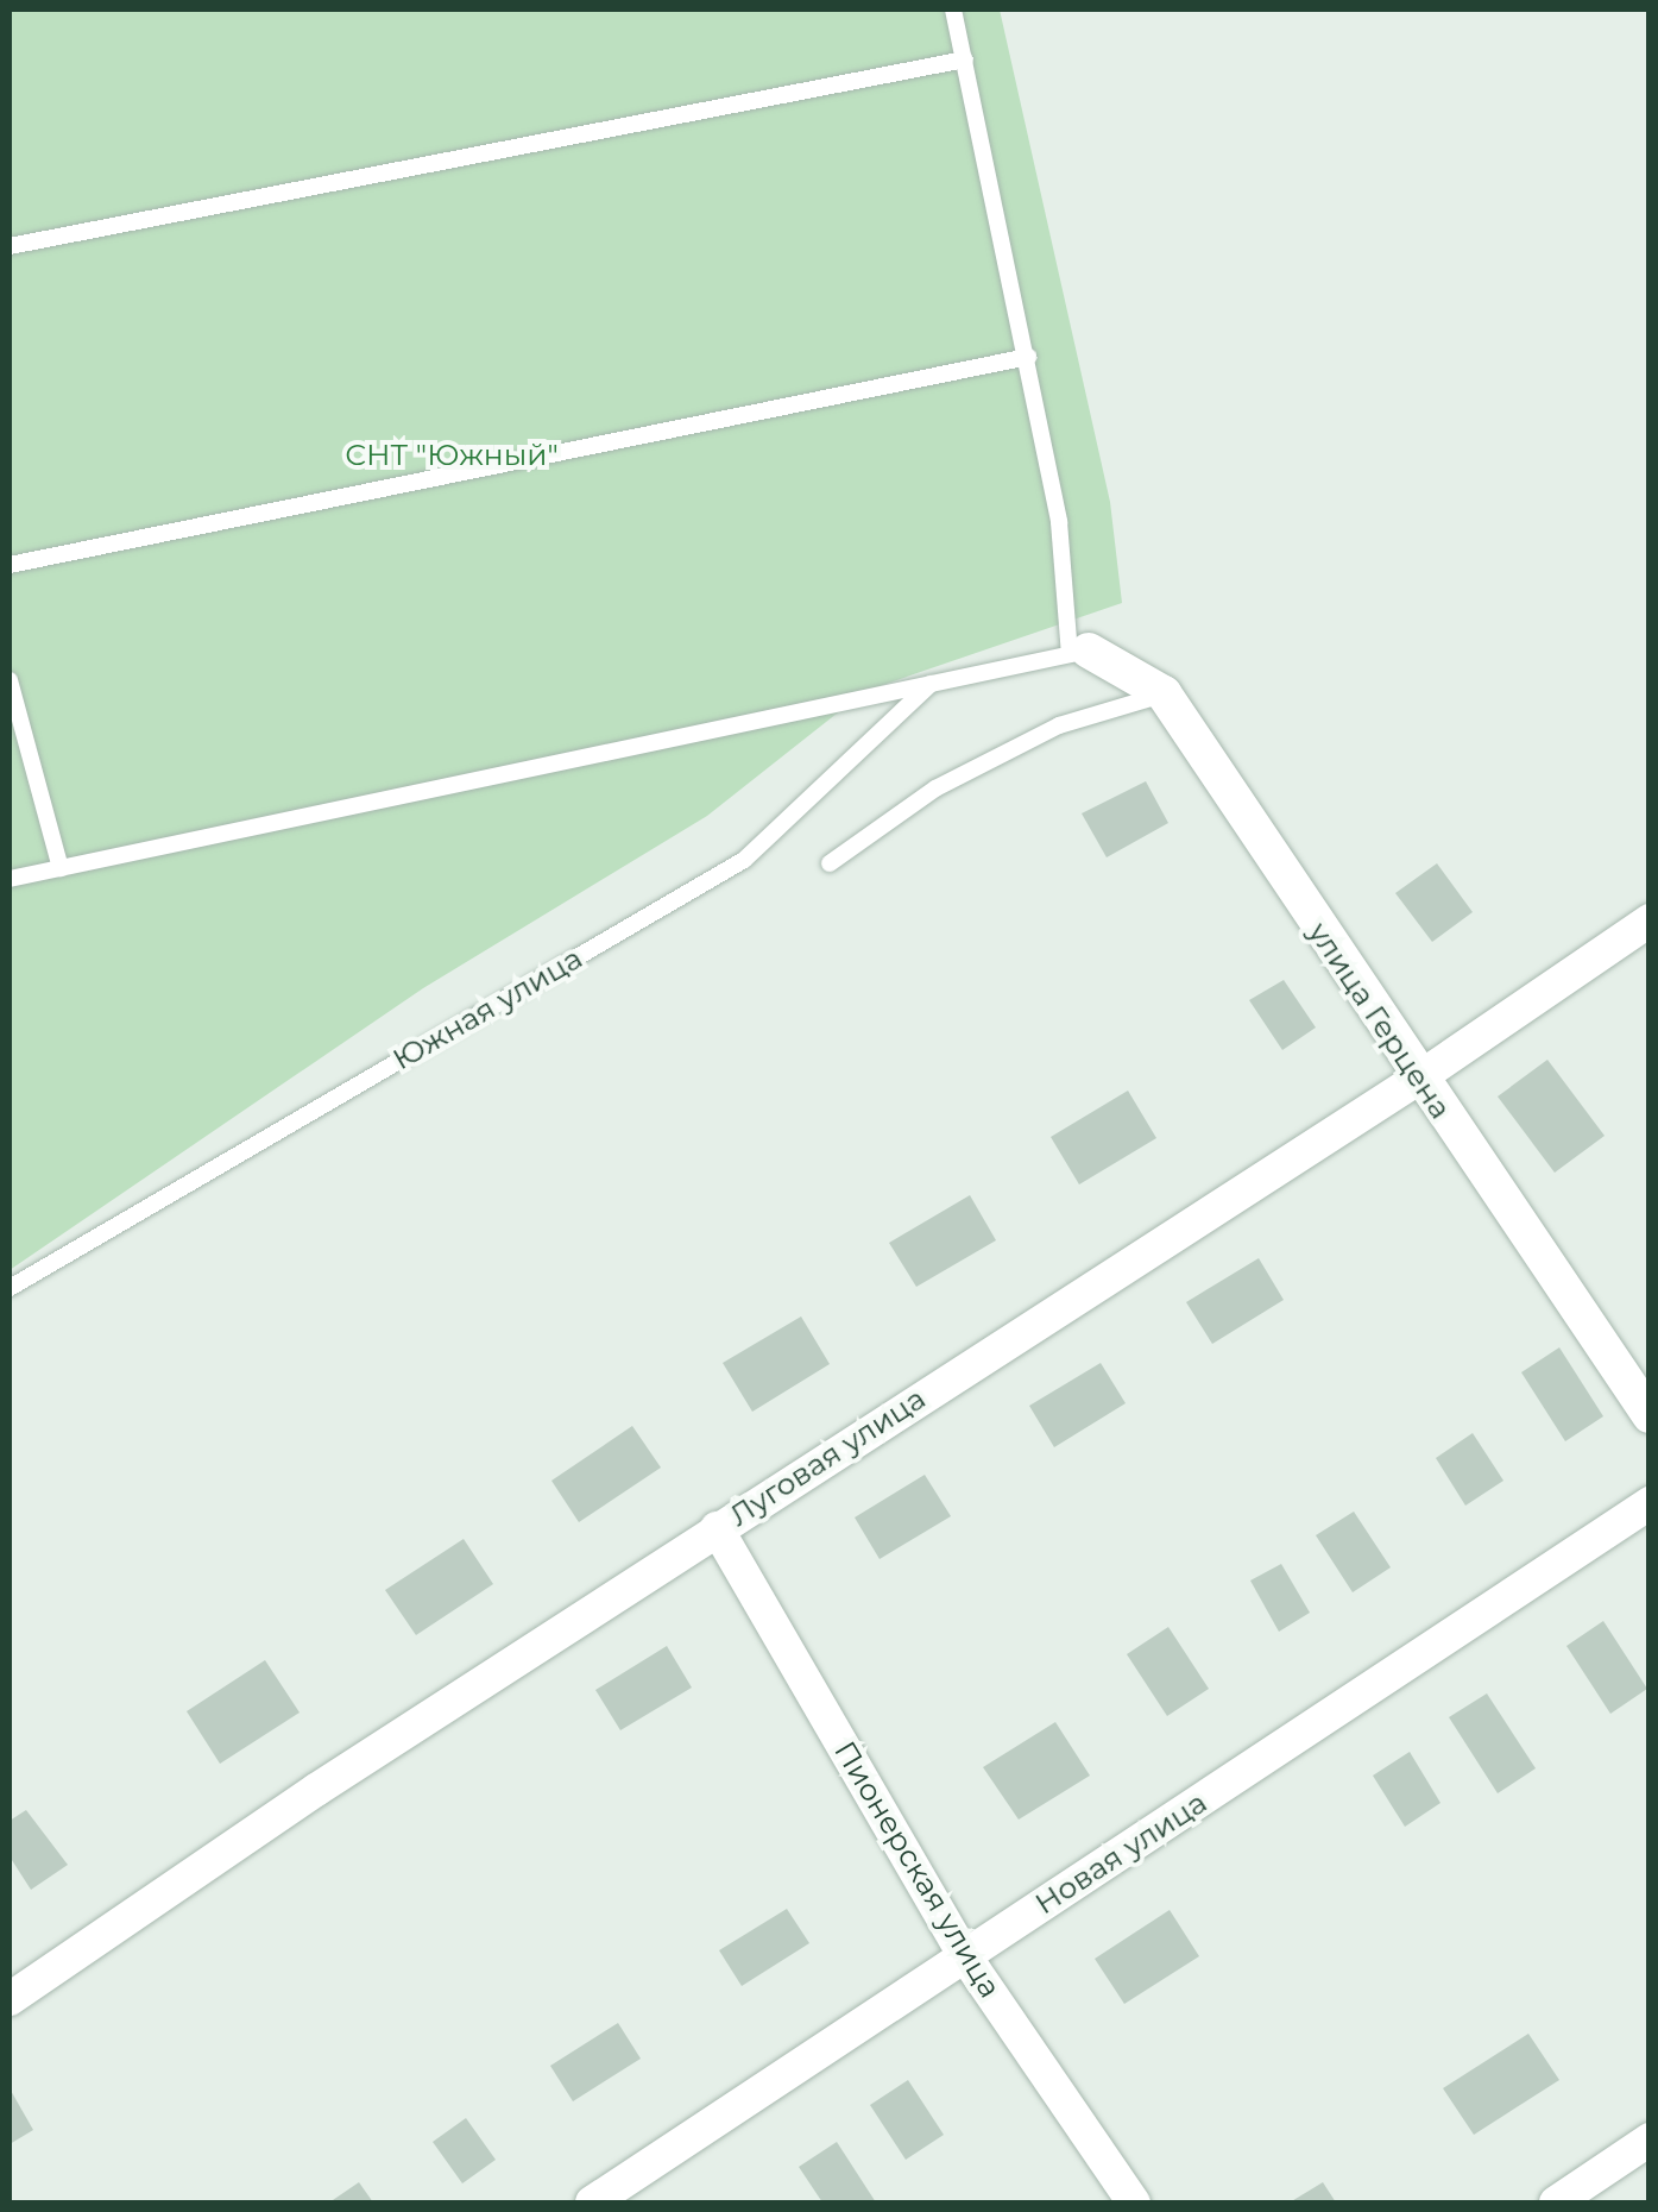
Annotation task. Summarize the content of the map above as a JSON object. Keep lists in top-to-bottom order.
{
  "streets": {
    "street": [
      "улица Герцена",
      "Луговая улица",
      "Новая улица",
      "Пионерская улица"
    ],
    "lane": ["Южная улица"]
  },
  "crossings": [
    ["улица Герцена", "Луговая улица"],
    ["Луговая улица", "Пионерская улица"],
    ["Новая улица", "Пионерская улица"]
  ],
  "parks": ["СНТ \"Южный\""]
}
